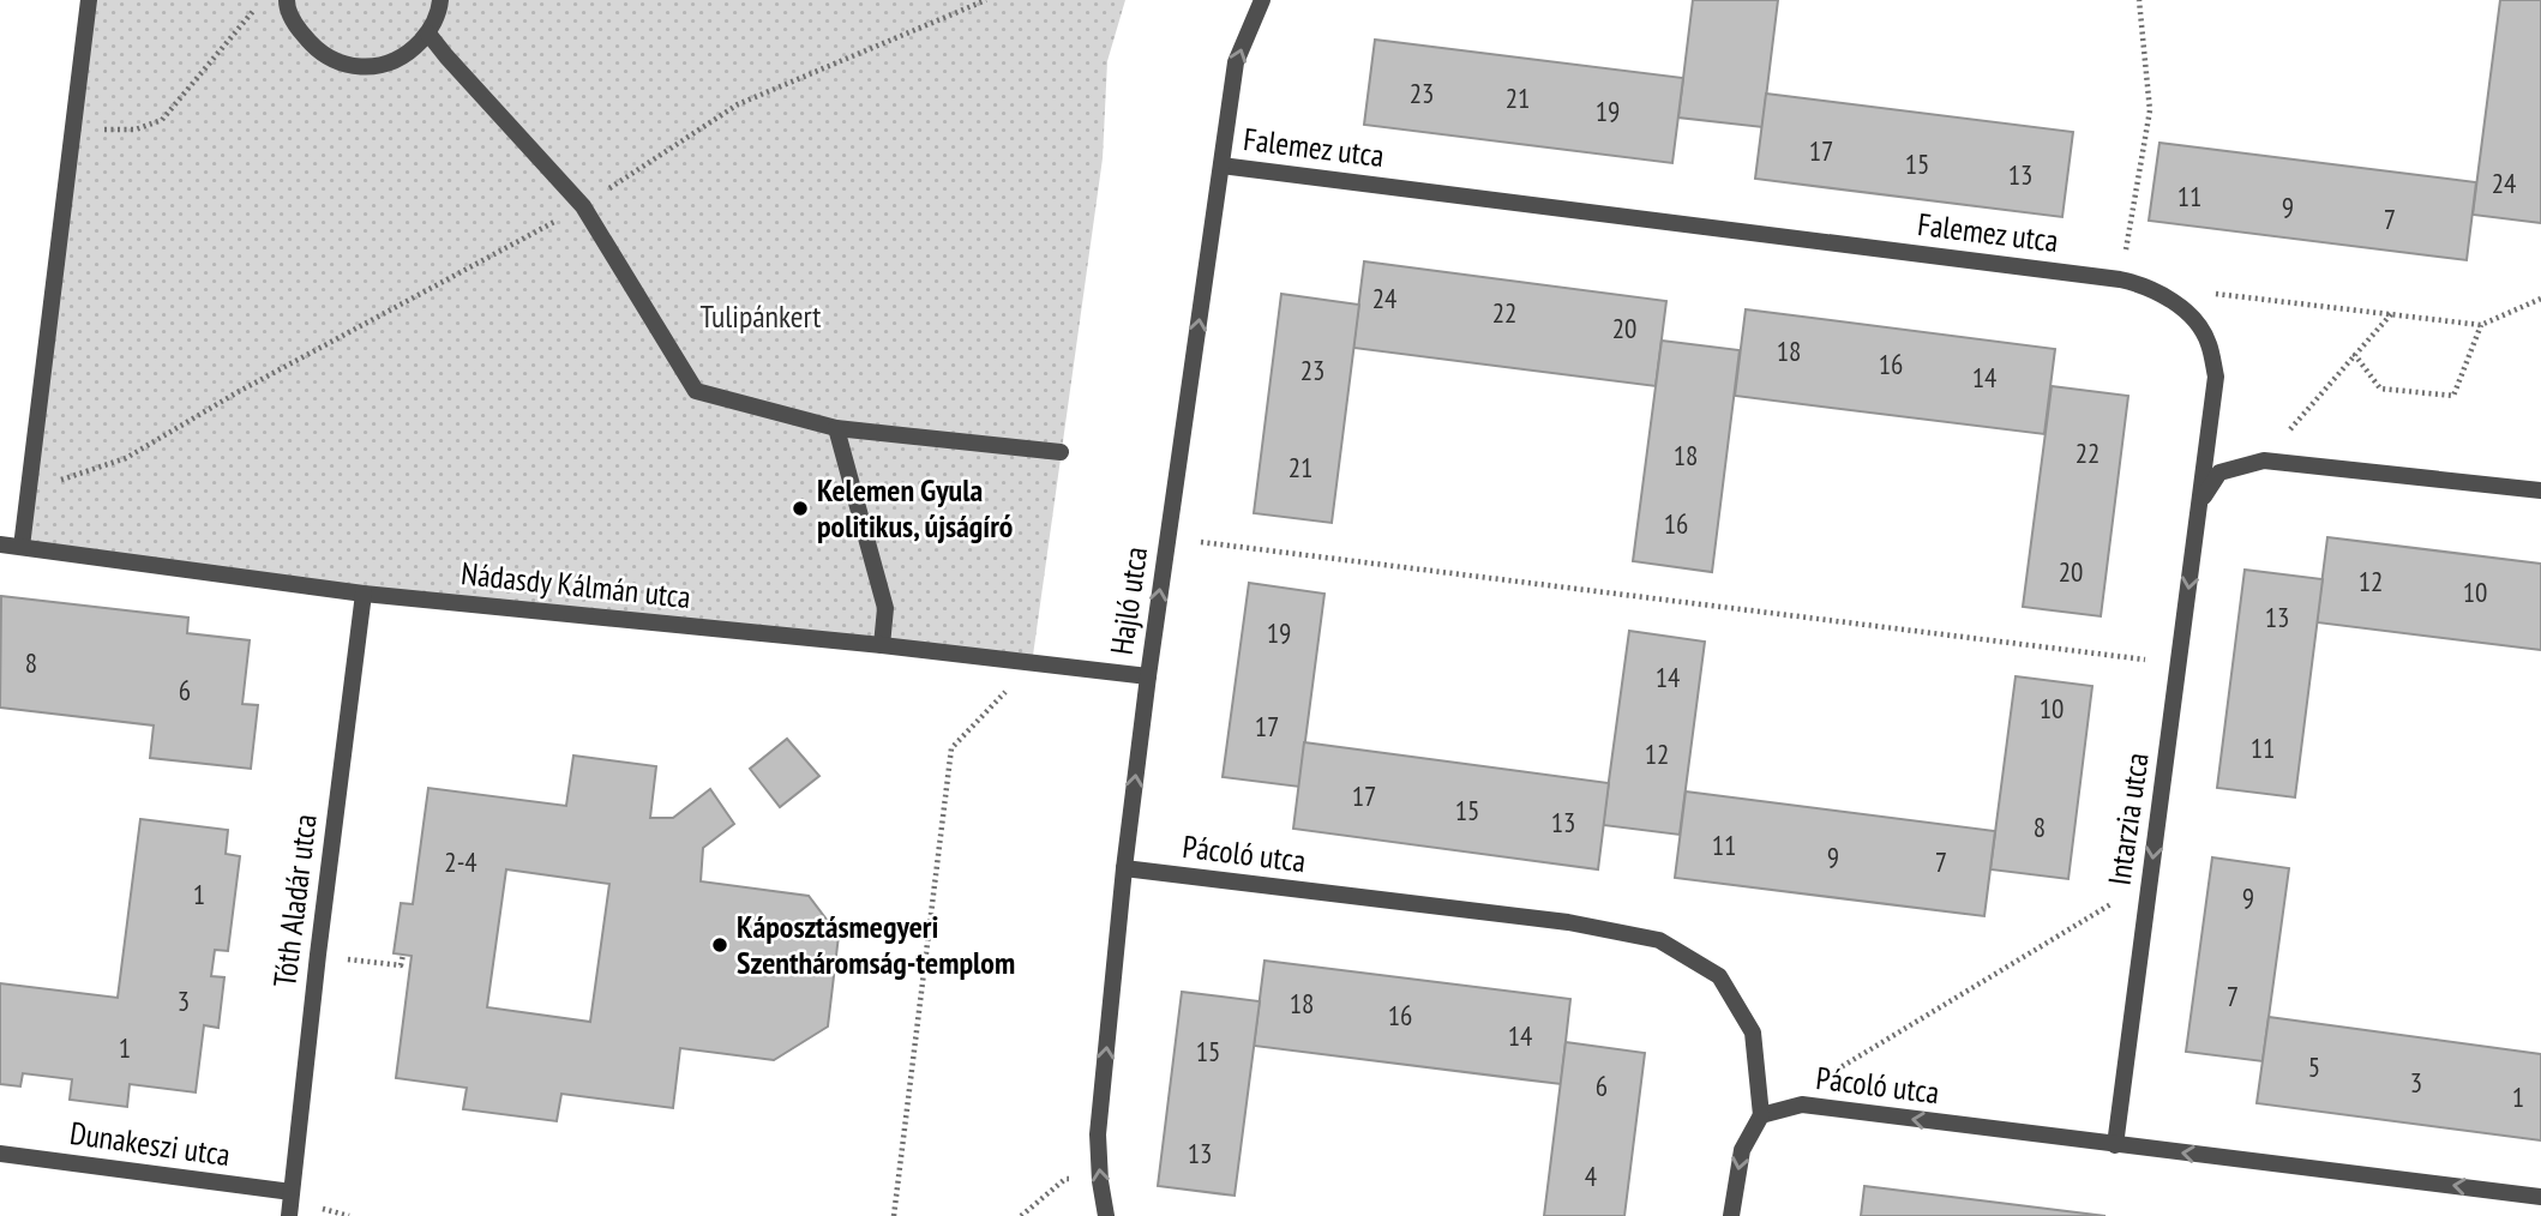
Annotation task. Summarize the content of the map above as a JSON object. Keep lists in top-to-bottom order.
{
  "streets": {
    "street": [
      "Falemez utca",
      "Nádasdy Kálmán utca",
      "Hajló utca",
      "Intarzia utca",
      "Pácoló utca",
      "Tóth Aladár utca",
      "Dunakeszi utca"
    ]
  },
  "crossings": [
    ["Falemez utca", "Hajló utca"],
    ["Falemez utca", "Intarzia utca"],
    ["Nádasdy Kálmán utca", "Hajló utca"],
    ["Nádasdy Kálmán utca", "Tóth Aladár utca"],
    ["Hajló utca", "Pácoló utca"],
    ["Intarzia utca", "Pácoló utca"],
    ["Tóth Aladár utca", "Dunakeszi utca"]
  ],
  "one_way": ["Hajló utca", "Intarzia utca", "Pácoló utca"],
  "parks": ["Tulipánkert"],
  "places": ["Kelemen Gyula politikus, újságíró", "Káposztásmegyeri Szentháromság-templom"],
  "house_numbers": [
    "23",
    "21",
    "19",
    "17",
    "15",
    "13",
    "24",
    "11",
    "9",
    "7",
    "24",
    "22",
    "20",
    "18",
    "16",
    "23",
    "14",
    "22",
    "18",
    "21",
    "16",
    "20",
    "12",
    "10",
    "13",
    "19",
    "8",
    "14",
    "6",
    "10",
    "17",
    "11",
    "12",
    "17",
    "15",
    "13",
    "8",
    "11",
    "9",
    "2-4",
    "7",
    "1",
    "9",
    "7",
    "3",
    "18",
    "16",
    "14",
    "1",
    "15",
    "5",
    "3",
    "6",
    "1",
    "13",
    "4"
  ]
}
